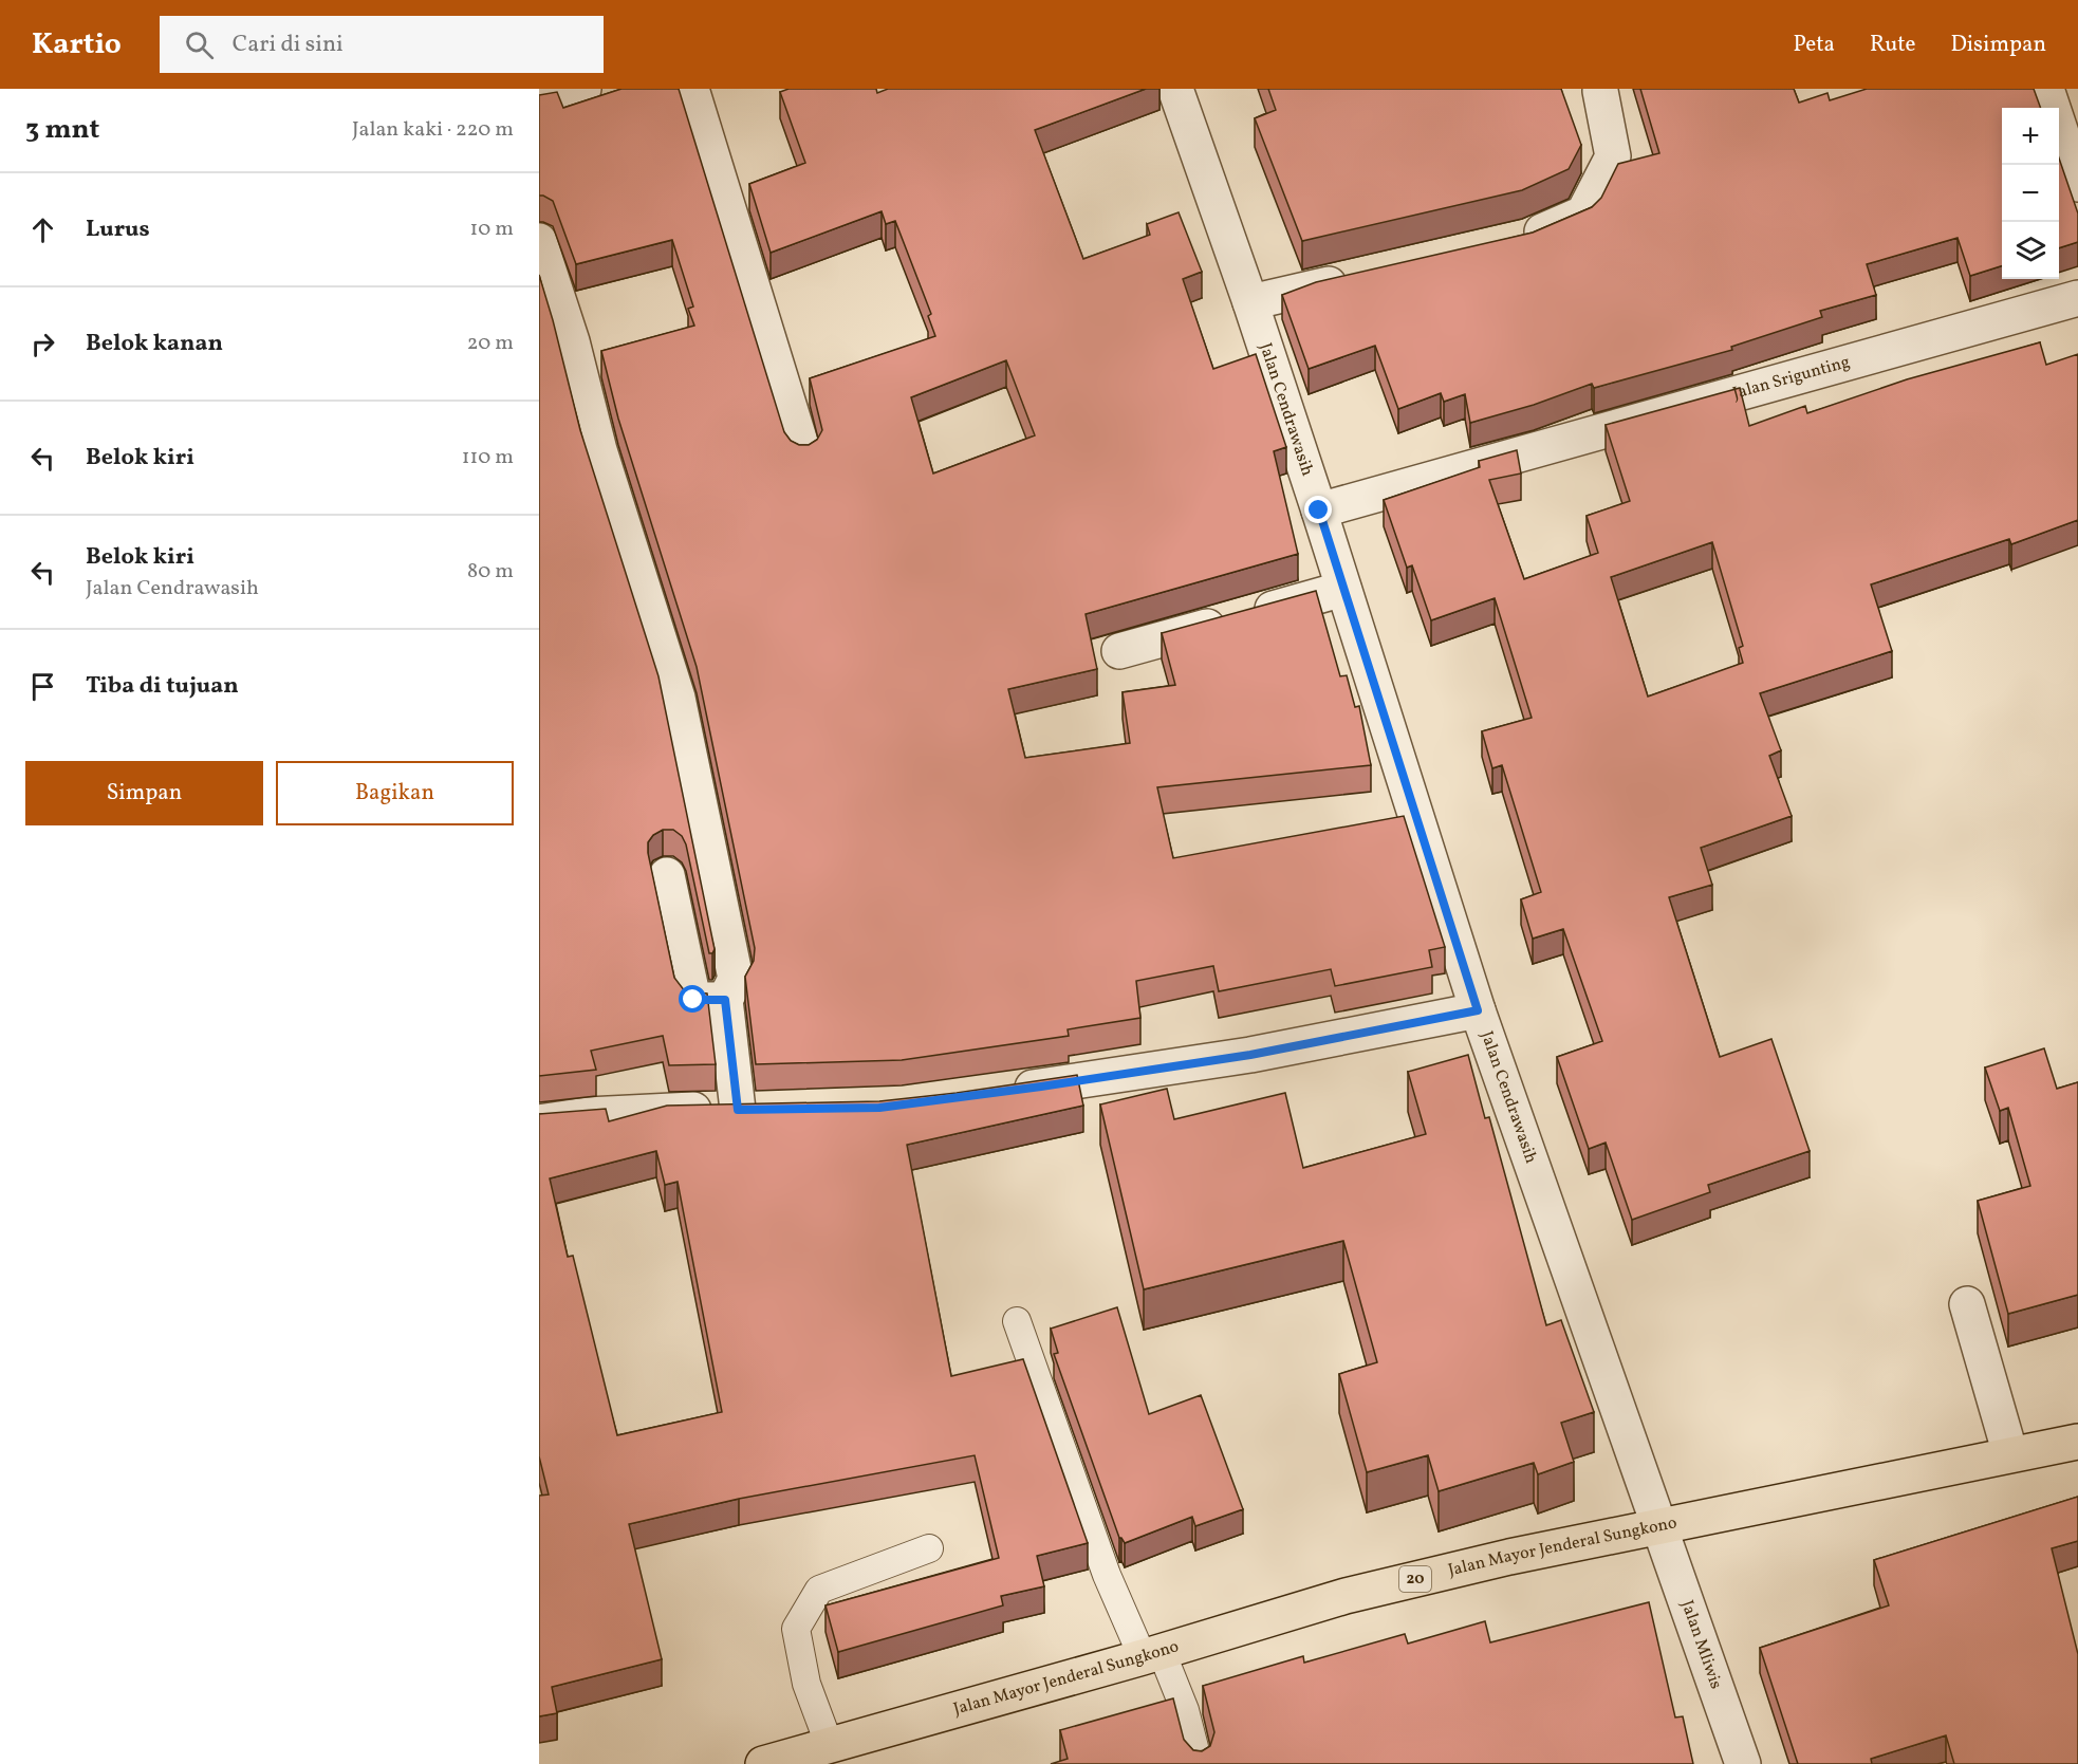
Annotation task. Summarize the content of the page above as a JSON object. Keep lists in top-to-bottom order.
{
  "streets": {
    "highway": ["Jalan Mayor Jenderal Sungkono", "20"],
    "street": ["Jalan Srigunting", "Jalan Cendrawasih", "Jalan Mliwis"]
  },
  "crossings": [
    ["Jalan Srigunting", "Jalan Cendrawasih"],
    ["Jalan Cendrawasih", "Jalan Mayor Jenderal Sungkono"],
    ["Jalan Cendrawasih", "Jalan Mliwis"],
    ["Jalan Mayor Jenderal Sungkono", "Jalan Mliwis"]
  ],
  "page": {
    "header": "Kartio",
    "search": "Cari di sini",
    "nav": ["Peta", "Rute", "Disimpan"],
    "heading": ["3 mnt", "Jalan kaki · 220 m"],
    "map_buttons": ["+", "−"],
    "list": [
      ["Lurus", "10 m"],
      ["Belok kanan", "20 m"],
      ["Belok kiri", "110 m"],
      ["Belok kiri", "Jalan Cendrawasih", "80 m"],
      "Tiba di tujuan"
    ],
    "buttons": ["Simpan", "Bagikan"]
  }
}
